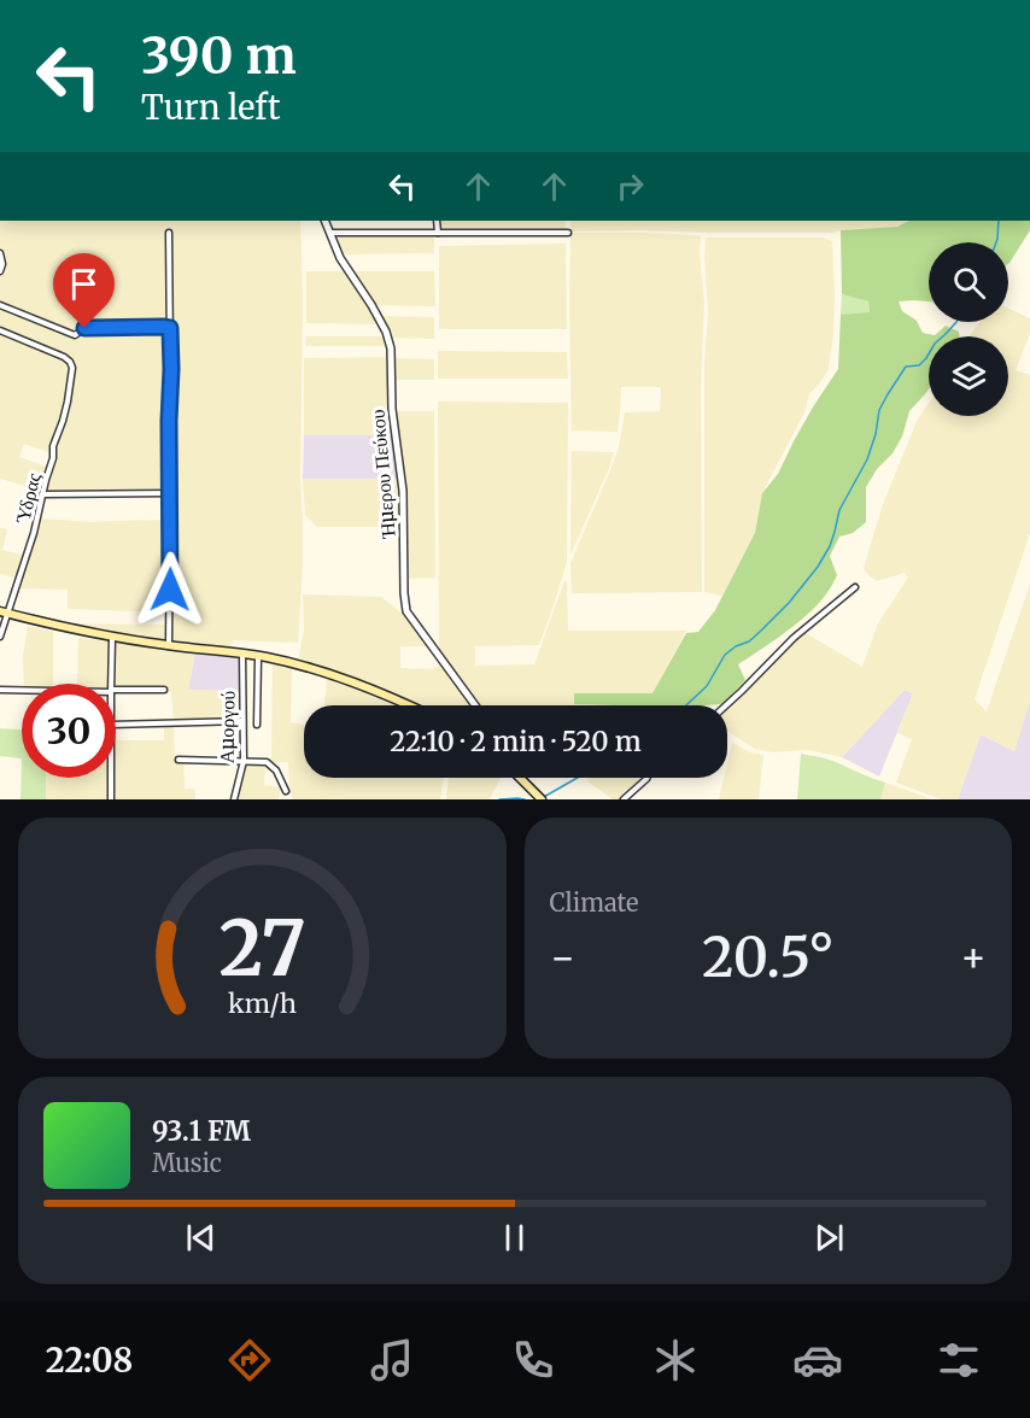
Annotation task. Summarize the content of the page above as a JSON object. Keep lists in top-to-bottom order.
{
  "streets": {
    "street": ["Ήμερου Πεύκου", "Ύδρας", "Αμοργού"]
  },
  "page": {
    "turn": ["390 m", "Turn left"],
    "limit": "30",
    "trip": "22:10 · 2 min · 520 m",
    "tile": "Climate",
    "heat": ["−", "20.5°", "+"],
    "song": ["93.1 FM", "Music"],
    "tabs": "22:08",
    "gauge": ["27", "km/h"]
  }
}
